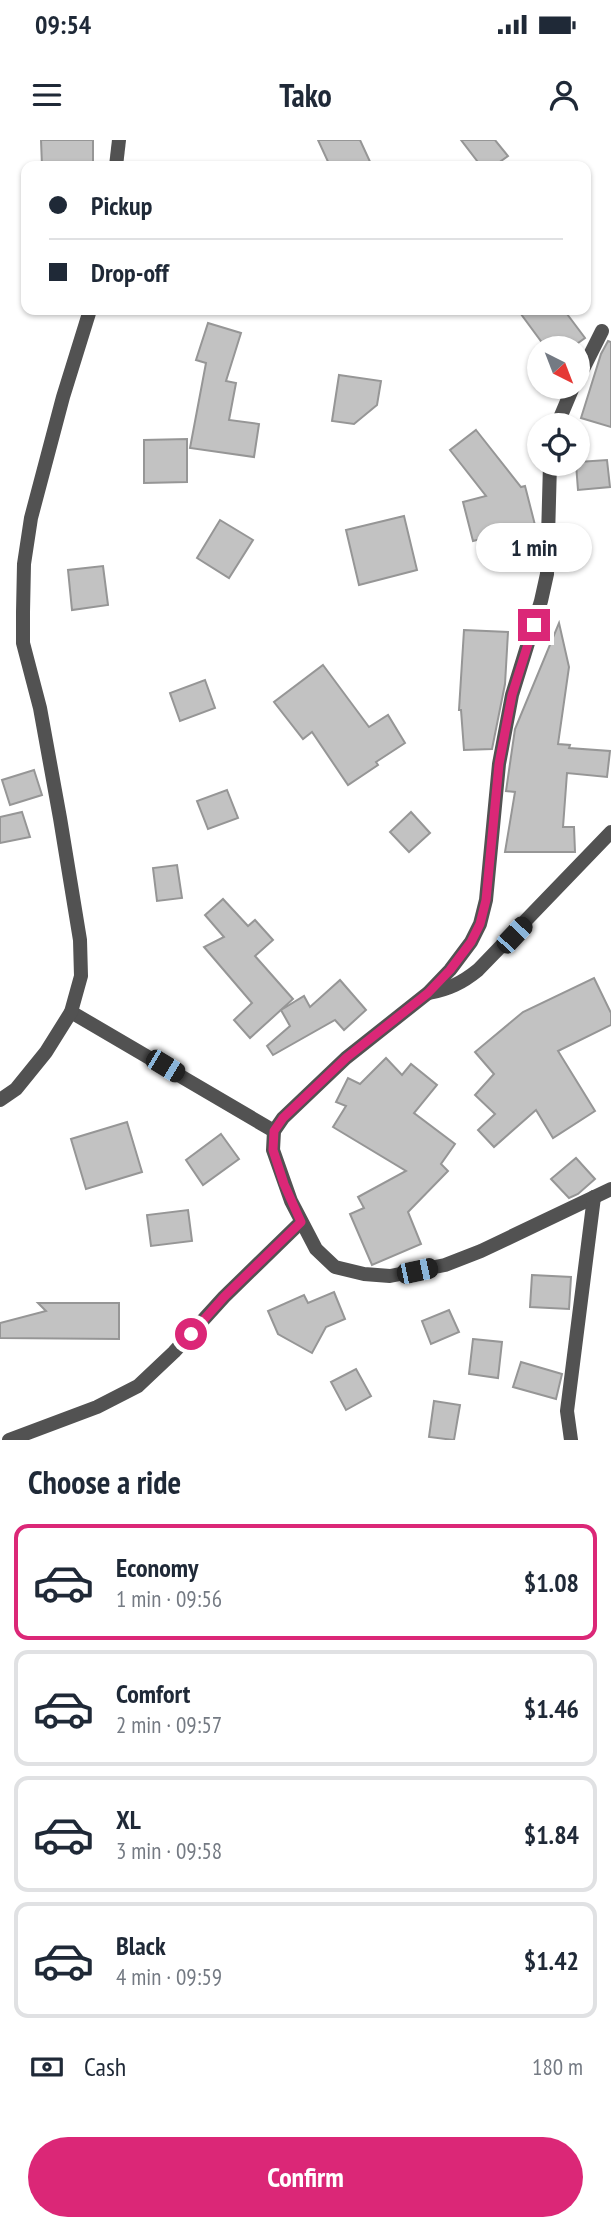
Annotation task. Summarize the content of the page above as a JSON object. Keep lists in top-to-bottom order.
{
  "north": "bottom right",
  "page": {
    "status": "09:54",
    "header": "Tako",
    "banner": ["Pickup", "Drop-off"],
    "bubble": "1 min",
    "heading": "Choose a ride",
    "list": [
      {
        "name": "Economy",
        "note": "1 min · 09:56",
        "value": "$1.08"
      },
      {
        "name": "Comfort",
        "note": "2 min · 09:57",
        "value": "$1.46"
      },
      {
        "name": "XL",
        "note": "3 min · 09:58",
        "value": "$1.84"
      },
      {
        "name": "Black",
        "note": "4 min · 09:59",
        "value": "$1.42"
      }
    ],
    "pay": ["Cash", "180 m"],
    "buttons": "Confirm"
  }
}
